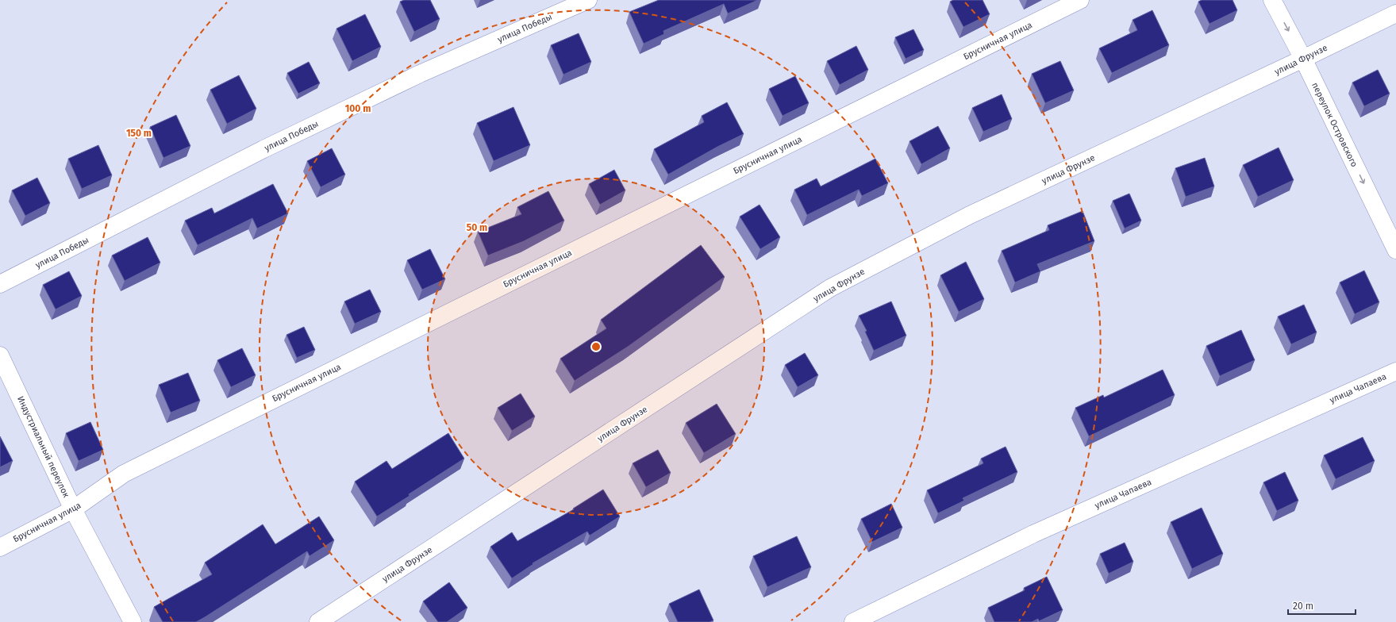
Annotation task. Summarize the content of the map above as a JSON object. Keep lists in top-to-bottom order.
{
  "streets": {
    "street": [
      "улица Победы",
      "Брусничная улица",
      "улица Фрунзе",
      "переулок Островского",
      "улица Чапаева",
      "Индустриальный переулок"
    ]
  },
  "crossings": [
    ["Брусничная улица", "Индустриальный переулок"],
    ["улица Фрунзе", "переулок Островского"]
  ],
  "one_way": ["переулок Островского"],
  "scale_bar": "20 m",
  "rings": ["100 m", "150 m", "50 m"]
}
